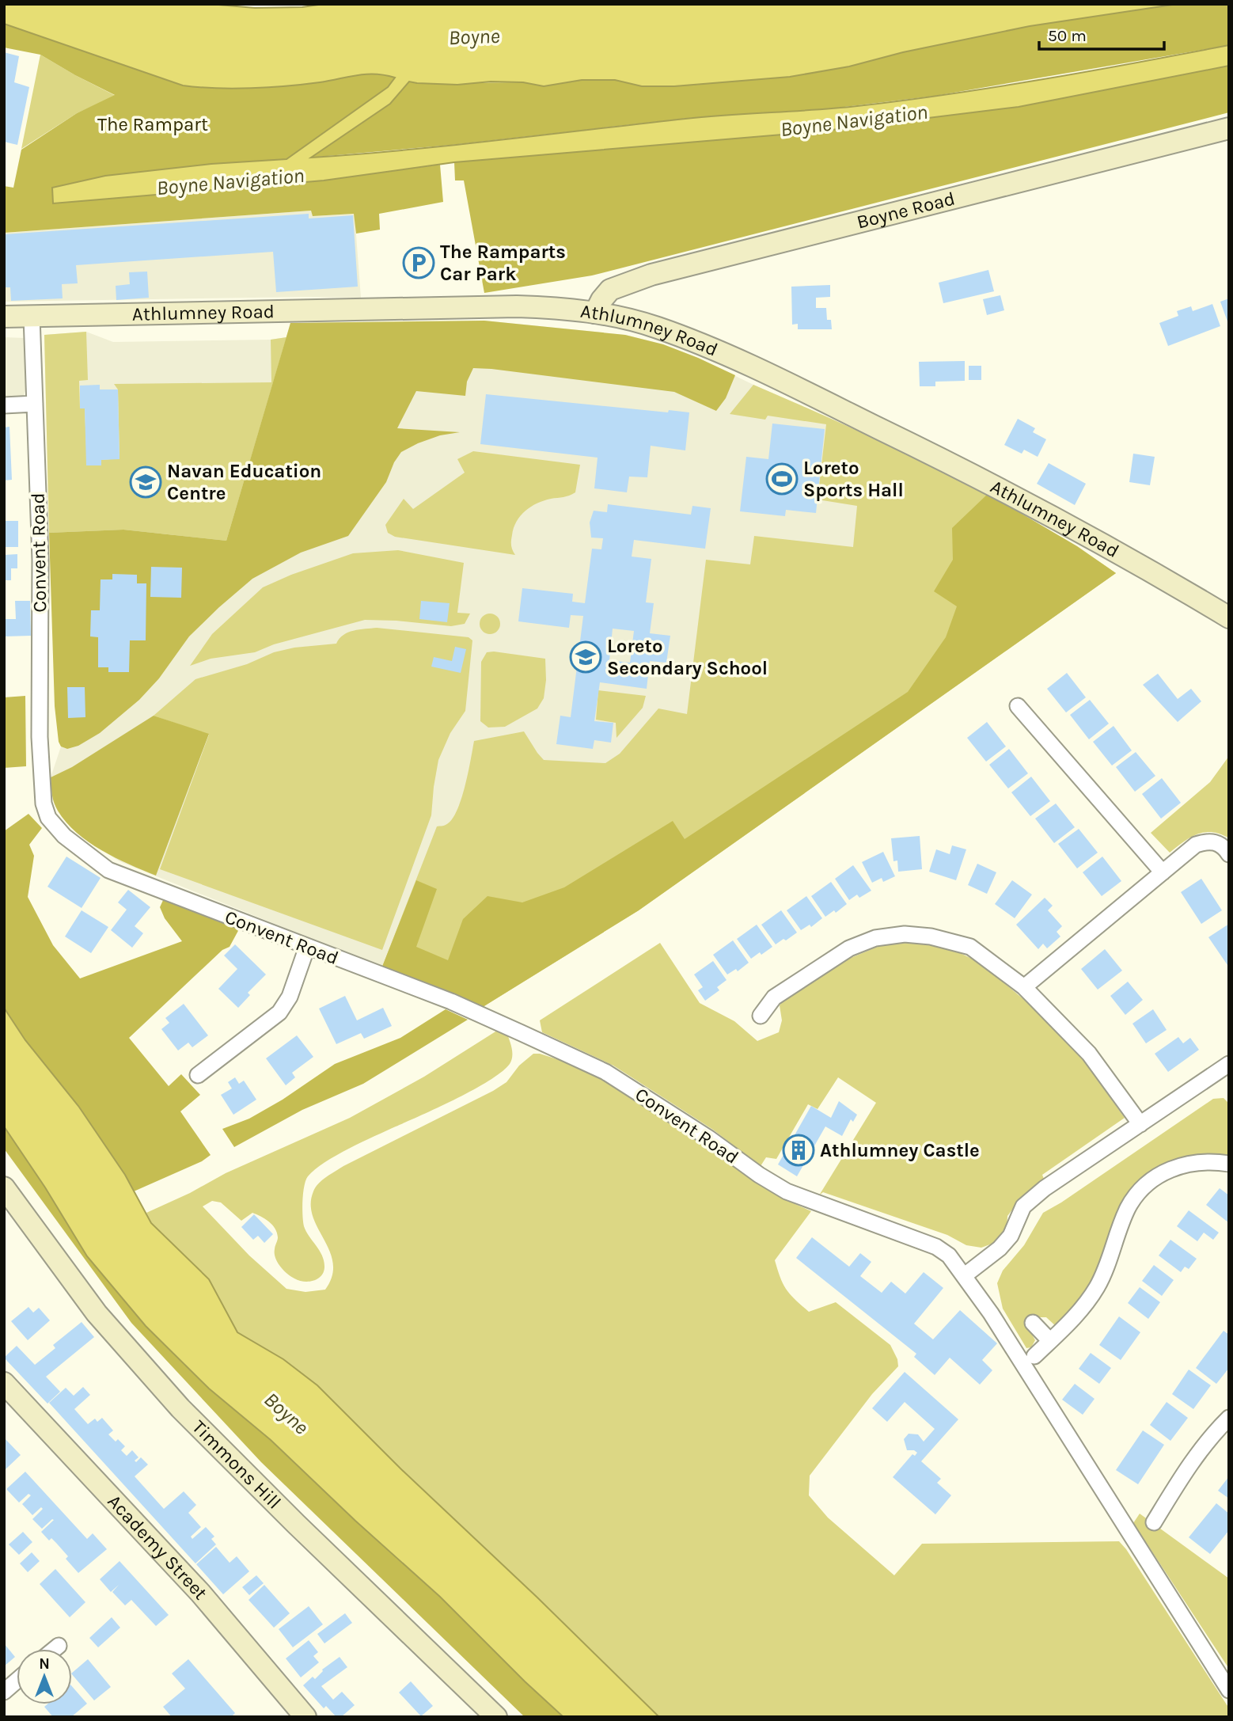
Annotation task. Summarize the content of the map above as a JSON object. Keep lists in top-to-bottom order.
{
  "streets": {
    "main road": [
      "Boyne Road",
      "Athlumney Road",
      "Timmons Hill",
      "Academy Street"
    ],
    "street": ["Convent Road"]
  },
  "crossings": [
    ["Boyne Road", "Athlumney Road"],
    ["Athlumney Road", "Convent Road"]
  ],
  "water": ["Boyne", "Boyne Navigation"],
  "parks": ["The Rampart"],
  "places": {
    "parking": ["The Ramparts Car Park"],
    "sports": ["Loreto Sports Hall"],
    "school or university": ["Navan Education Centre", "Loreto Secondary School"],
    "building": ["Athlumney Castle"]
  },
  "scale_bar": "50 m",
  "north": "top"
}
